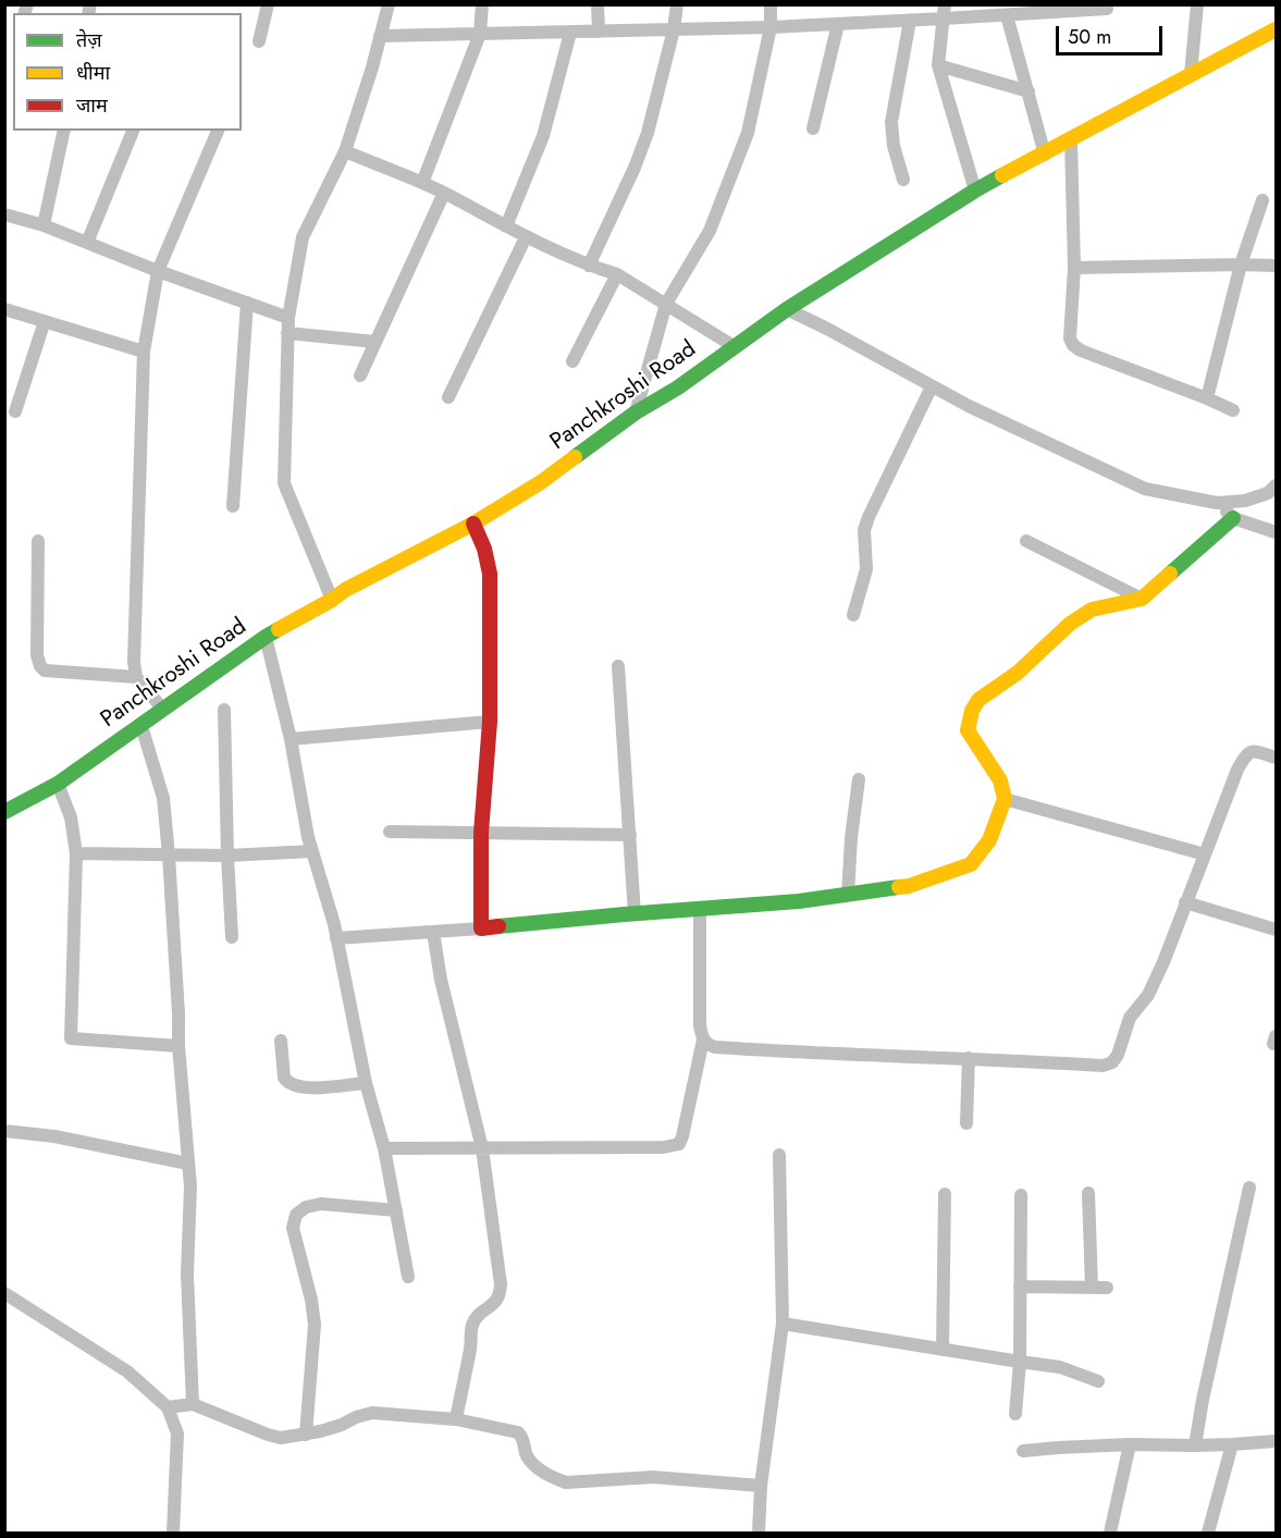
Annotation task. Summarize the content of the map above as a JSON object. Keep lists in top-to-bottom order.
{
  "streets": {
    "street": ["Panchkroshi Road"]
  },
  "legend": ["तेज़", "धीमा", "जाम"],
  "scale_bar": "50 m"
}
